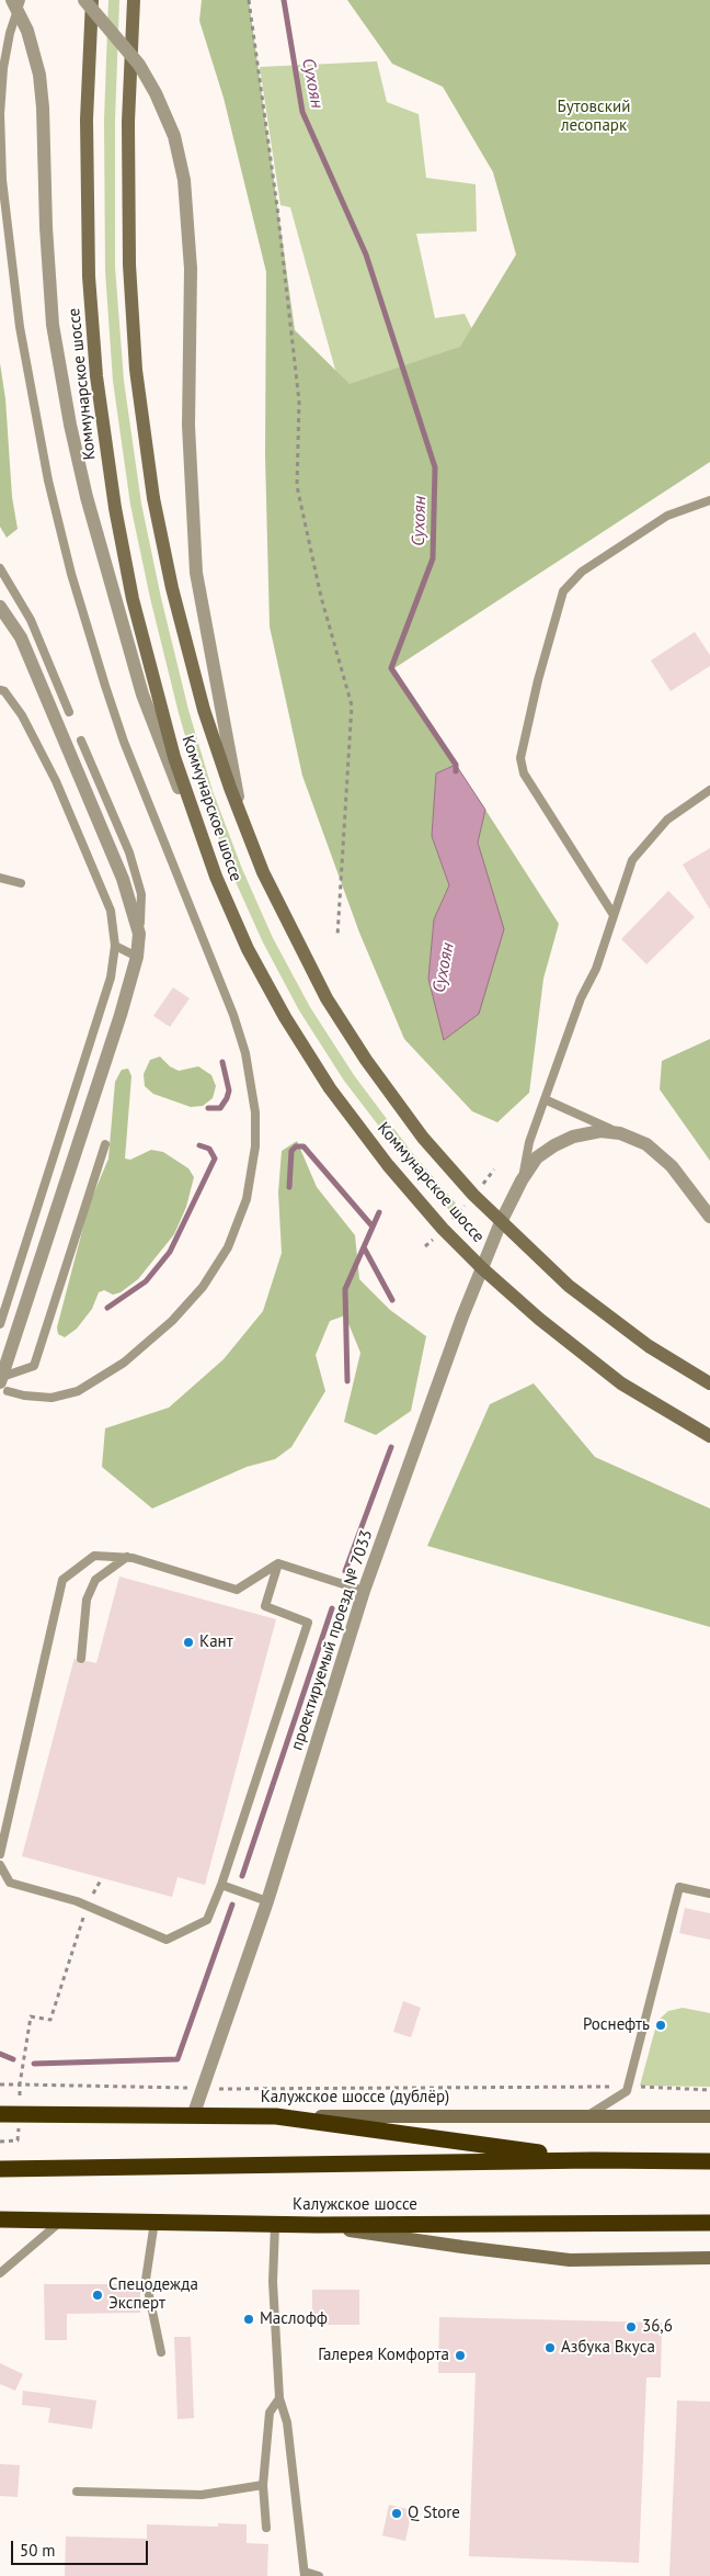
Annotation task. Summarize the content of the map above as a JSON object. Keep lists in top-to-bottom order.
{
  "streets": {
    "highway": ["Калужское шоссе (дублёр)", "Калужское шоссе"],
    "main road": ["Коммунарское шоссе"],
    "street": ["проектируемый проезд № 7033"]
  },
  "crossings": [
    ["Коммунарское шоссе", "проектируемый проезд № 7033"],
    ["проектируемый проезд № 7033", "Калужское шоссе (дублёр)"]
  ],
  "water": ["Сухоян"],
  "parks": ["Бутовский лесопарк"],
  "places": [
    "Кант",
    "Роснефть",
    "Спецодежда Эксперт",
    "Маслофф",
    "36,6",
    "Азбука Вкуса",
    "Галерея Комфорта",
    "Q Store"
  ],
  "scale_bar": "50 m"
}
